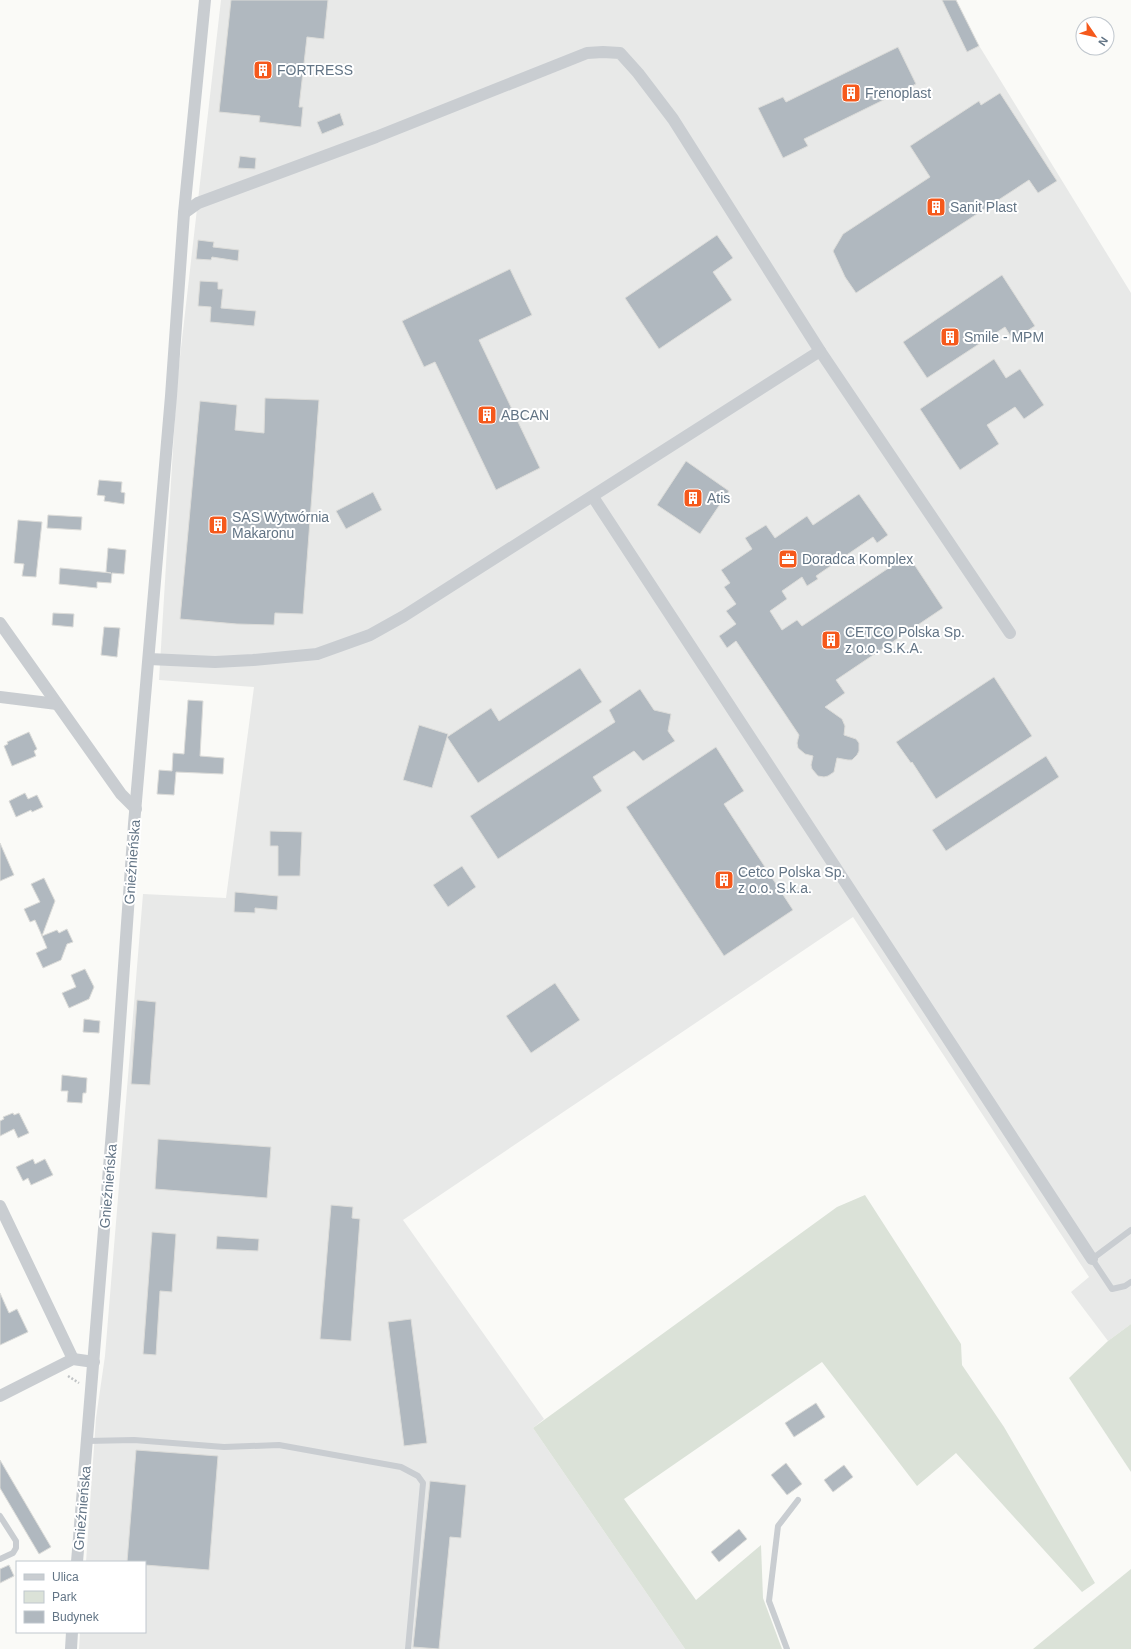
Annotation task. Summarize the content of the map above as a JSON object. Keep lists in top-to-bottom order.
{
  "streets": {
    "street": ["Gnieźnieńska"]
  },
  "places": {
    "building": [
      "FORTRESS",
      "Frenoplast",
      "Sanit Plast",
      "Smile - MPM",
      "ABCAN",
      "Atis",
      "SAS Wytwórnia Makaronu",
      "CETCO Polska Sp. z o.o. S.K.A.",
      "Cetco Polska Sp. z o.o. S.k.a."
    ],
    "office": ["Doradca Komplex"]
  },
  "legend": ["Ulica", "Park", "Budynek"],
  "north": "bottom right"
}
